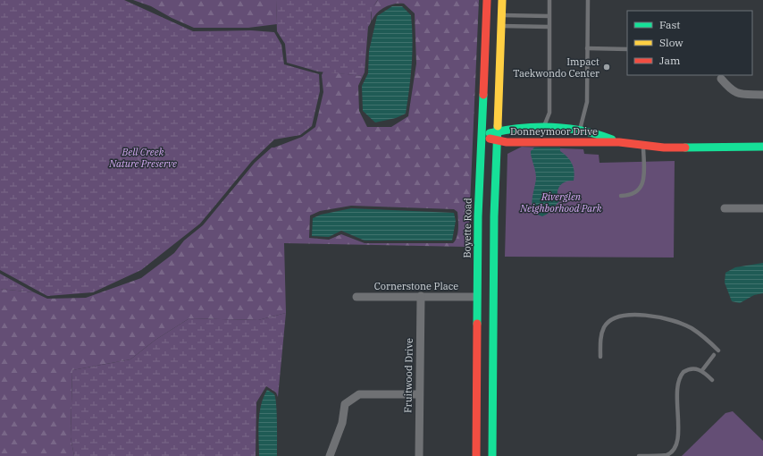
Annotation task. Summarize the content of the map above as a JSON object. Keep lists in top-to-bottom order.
{
  "streets": {
    "main road": ["Donneymoor Drive", "Boyette Road"],
    "street": ["Cornerstone Place", "Fruitwood Drive"]
  },
  "crossings": [
    ["Donneymoor Drive", "Boyette Road"],
    ["Boyette Road", "Cornerstone Place"],
    ["Cornerstone Place", "Fruitwood Drive"]
  ],
  "parks": ["Bell Creek Nature Preserve", "Riverglen Neighborhood Park"],
  "places": ["Impact Taekwondo Center"],
  "legend": ["Fast", "Slow", "Jam"]
}
